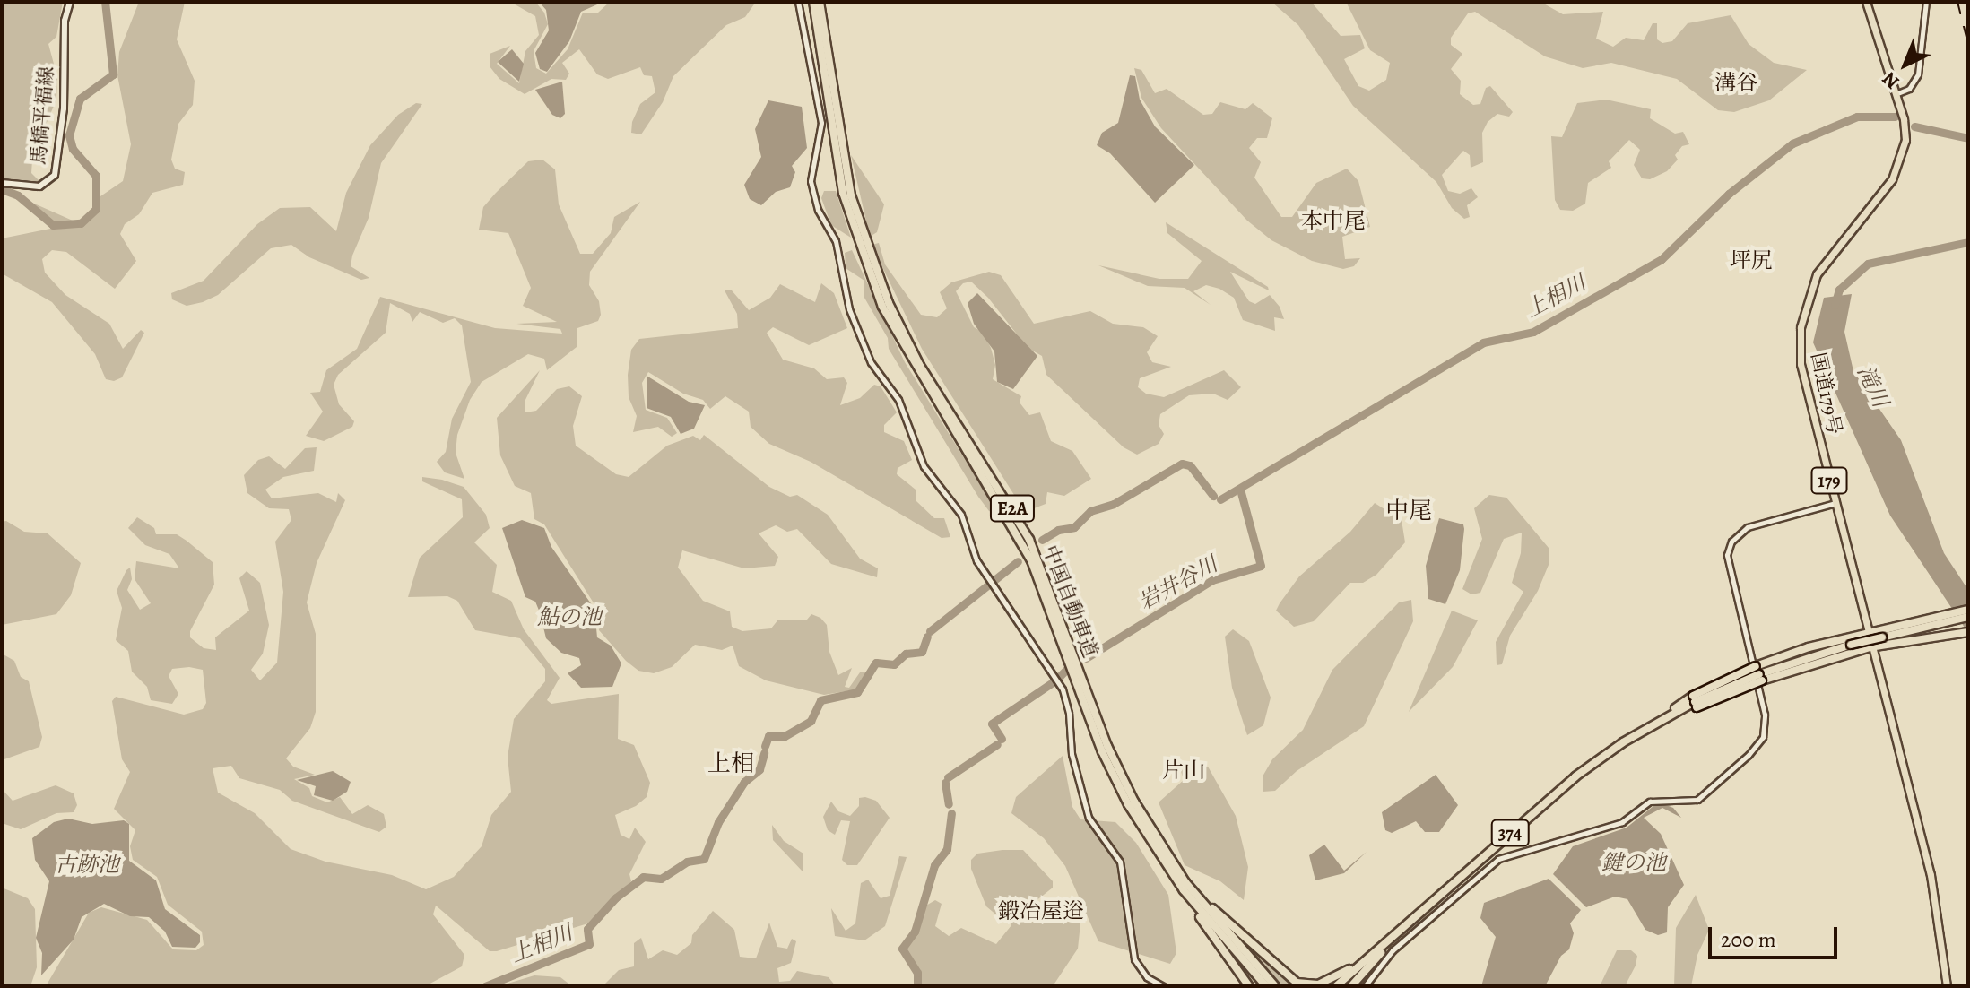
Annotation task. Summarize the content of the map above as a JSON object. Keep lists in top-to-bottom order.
{
  "streets": {
    "highway": [
      "国道179号",
      "179",
      "E2A",
      "中国自動車道",
      "374"
    ],
    "main road": ["馬橋平福線"]
  },
  "districts": [
    "溝谷",
    "本中尾",
    "坪尻",
    "中尾",
    "上相",
    "片山",
    "鍛冶屋逧"
  ],
  "water": [
    "上相川",
    "滝川",
    "岩井谷川",
    "鮎の池",
    "鍵の池",
    "古跡池"
  ],
  "scale_bar": "200 m",
  "north": "bottom left"
}
